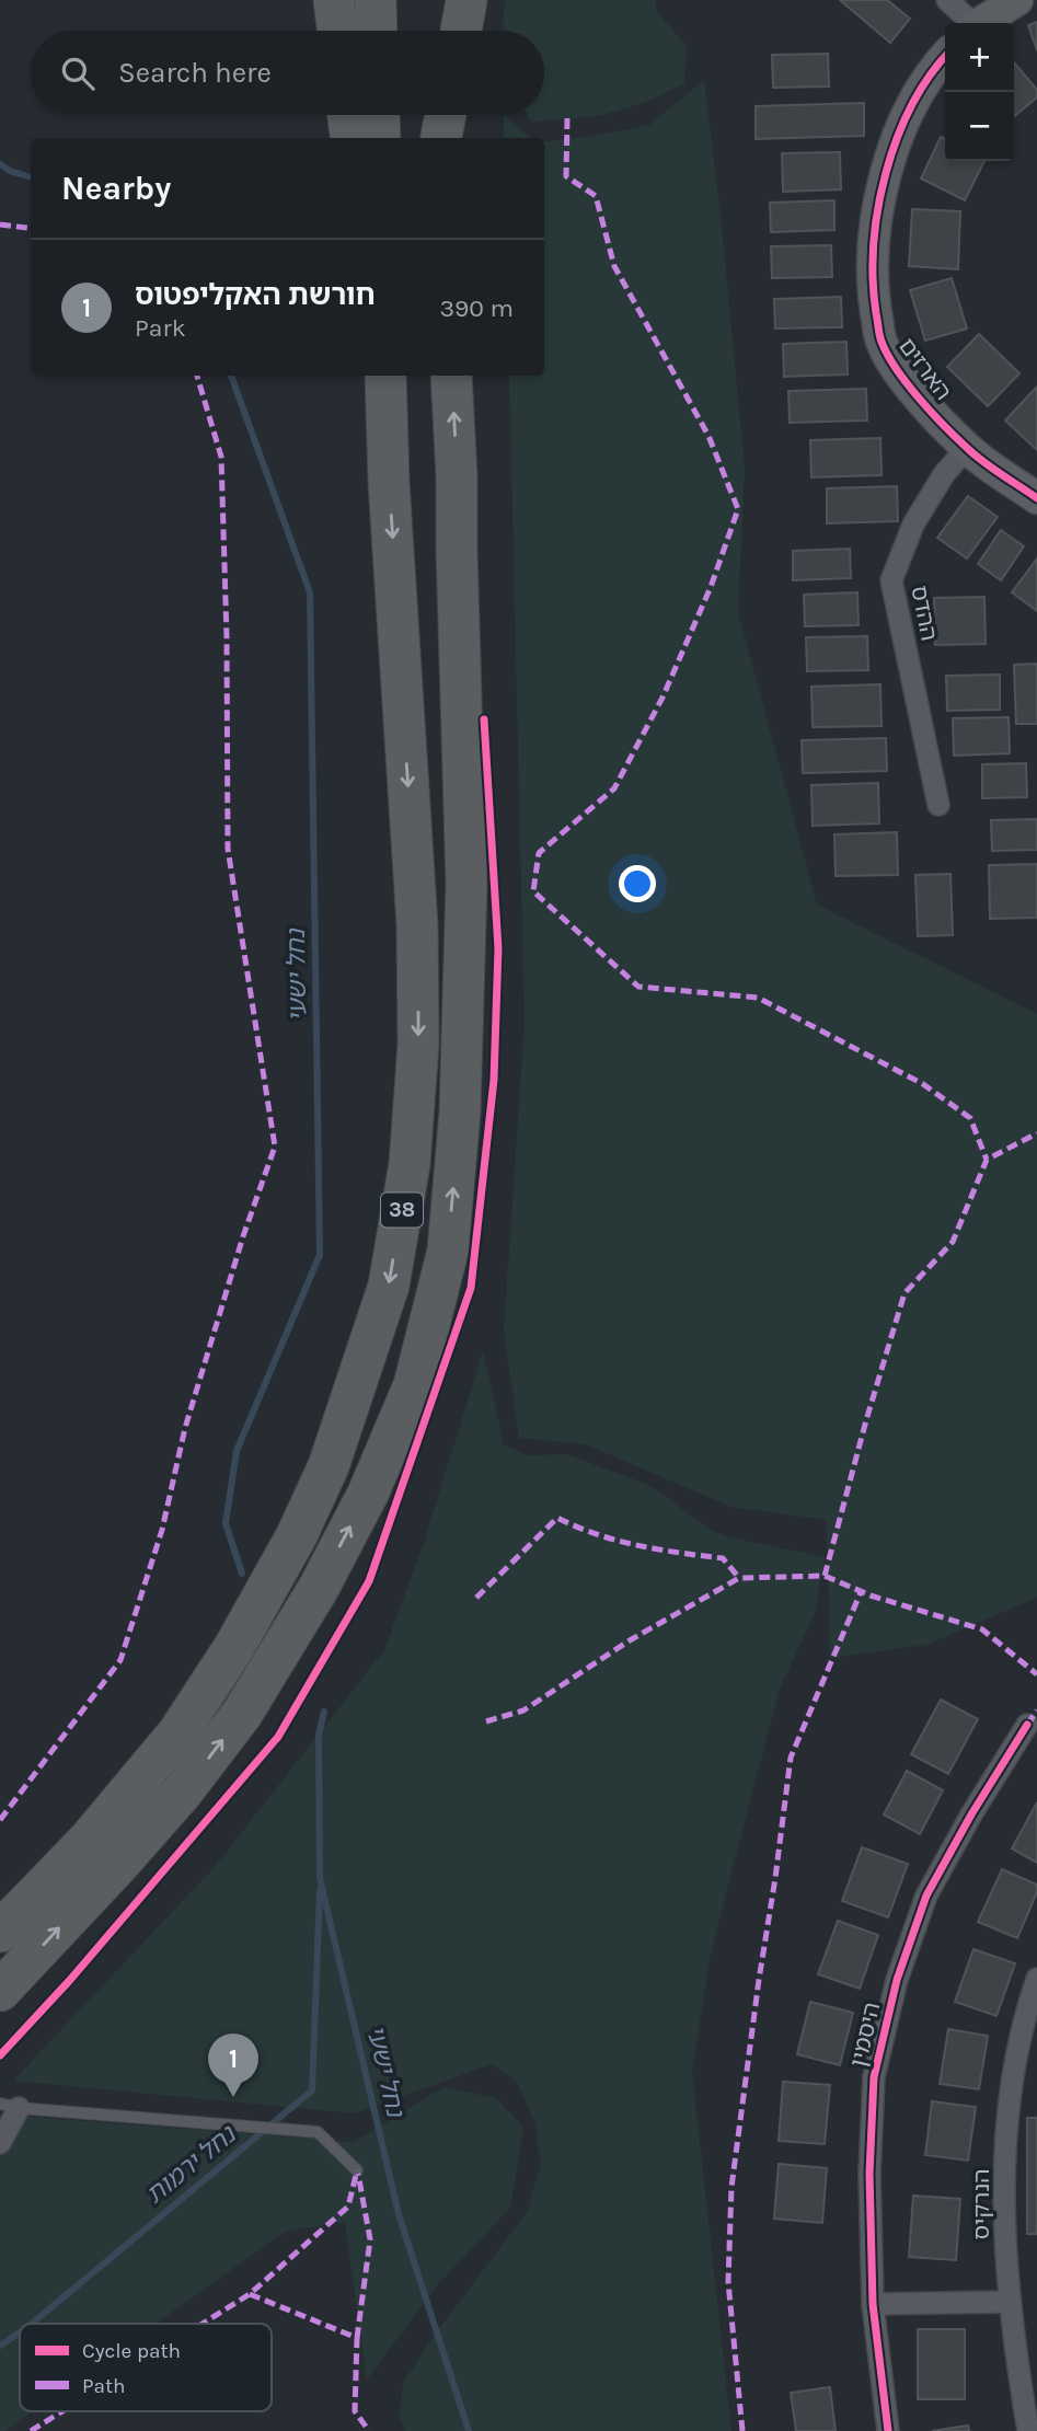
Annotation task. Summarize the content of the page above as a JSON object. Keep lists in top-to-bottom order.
{
  "streets": {
    "highway": ["38"],
    "street": [
      "הארזים",
      "ההדס",
      "היסמין",
      "הנרקיס"
    ]
  },
  "crossings": [
    ["הארזים", "ההדס"]
  ],
  "water": ["נחל ישעי", "נחל ירמות"],
  "legend": ["Cycle path", "Path"],
  "page": {
    "map_buttons": ["+", "−"],
    "search": "Search here",
    "heading": "Nearby",
    "list": [
      {
        "mark": "1",
        "name": "חורשת האקליפטוס",
        "note": "Park",
        "value": "390 m"
      }
    ],
    "pins": "1"
  }
}
